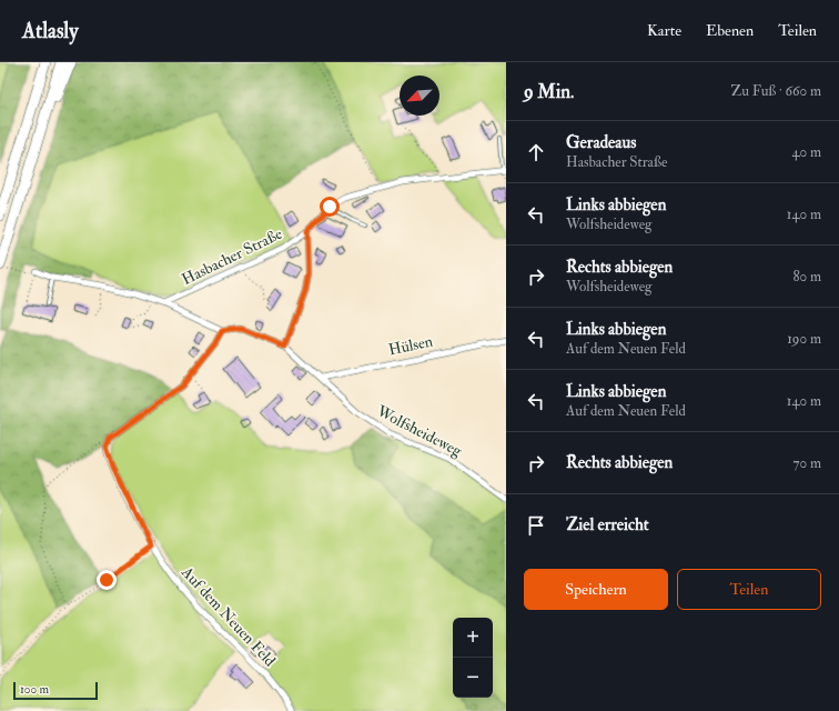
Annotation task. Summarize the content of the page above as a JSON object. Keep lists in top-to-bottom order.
{
  "streets": {
    "street": [
      "Hasbacher Straße",
      "Hülsen",
      "Wolfsheideweg",
      "Auf dem Neuen Feld"
    ]
  },
  "crossings": [
    ["Hasbacher Straße", "Wolfsheideweg"],
    ["Hülsen", "Wolfsheideweg"]
  ],
  "scale_bar": "100 m",
  "north": "bottom left",
  "page": {
    "header": "Atlasly",
    "nav": ["Karte", "Ebenen", "Teilen"],
    "heading": ["9 Min.", "Zu Fuß · 660 m"],
    "list": [
      ["Geradeaus", "Hasbacher Straße", "40 m"],
      ["Links abbiegen", "Wolfsheideweg", "140 m"],
      ["Rechts abbiegen", "Wolfsheideweg", "80 m"],
      ["Links abbiegen", "Auf dem Neuen Feld", "190 m"],
      ["Links abbiegen", "Auf dem Neuen Feld", "140 m"],
      ["Rechts abbiegen", "70 m"],
      "Ziel erreicht"
    ],
    "buttons": ["Speichern", "Teilen"],
    "map_buttons": ["+", "−"],
    "scale": "100 m"
  }
}
